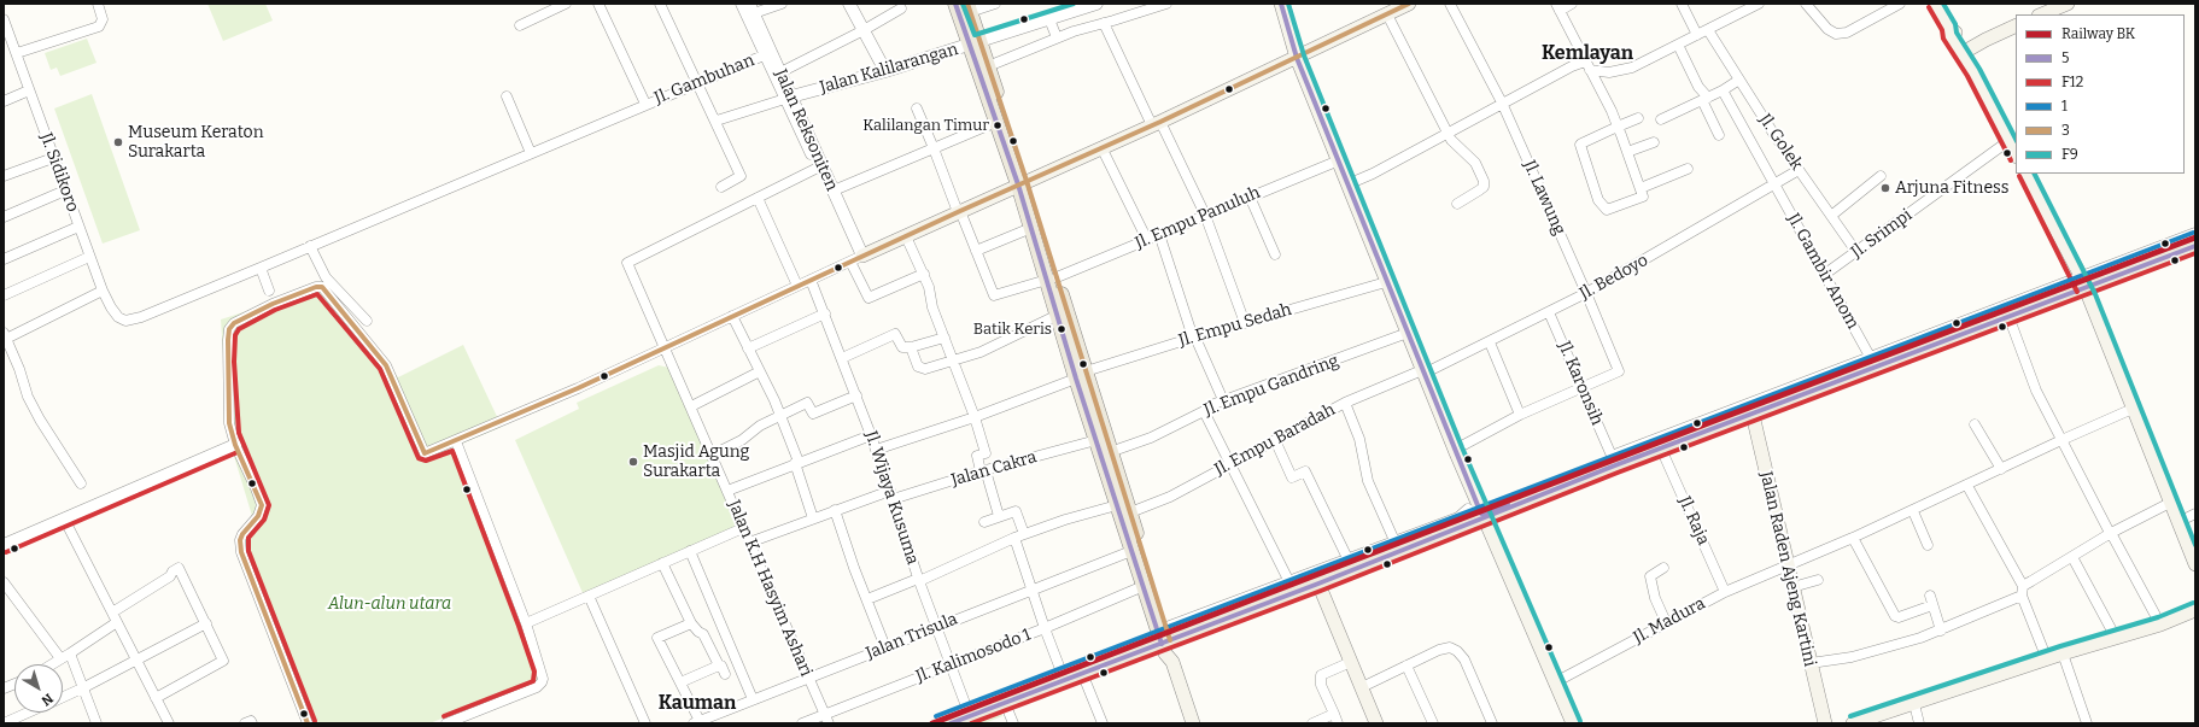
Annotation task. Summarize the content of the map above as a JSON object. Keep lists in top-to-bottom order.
{
  "streets": {
    "main road": ["Jalan Raden Ajeng Kartini"],
    "street": [
      "Jalan Kalilarangan",
      "Jl. Gambuhan",
      "Jalan Reksoniten",
      "Jl. Golek",
      "Jl. Sidikoro",
      "Jl. Lawung",
      "Jl. Empu Panuluh",
      "Jl. Srimpi",
      "Jl. Gambir Anom",
      "Jl. Bedoyo",
      "Jl. Empu Sedah",
      "Jl. Karonsih",
      "Jl. Empu Gandring",
      "Jl. Empu Baradah",
      "Jalan Cakra",
      "Jl. Wijaya Kusuma",
      "Jl. Raja",
      "Jalan K.H Hasyim Ashari",
      "Jl. Madura",
      "Jalan Trisula",
      "Jl. Kalimosodo 1"
    ]
  },
  "crossings": [
    ["Jalan Kalilarangan", "Jalan Reksoniten"],
    ["Jl. Gambuhan", "Jl. Sidikoro"],
    ["Jl. Golek", "Jl. Srimpi"],
    ["Jl. Golek", "Jl. Bedoyo"],
    ["Jl. Lawung", "Jl. Bedoyo"],
    ["Jl. Lawung", "Jl. Karonsih"],
    ["Jl. Srimpi", "Jl. Gambir Anom"],
    ["Jl. Gambir Anom", "Jl. Bedoyo"],
    ["Jl. Bedoyo", "Jl. Karonsih"],
    ["Jl. Bedoyo", "Jl. Empu Baradah"],
    ["Jl. Empu Sedah", "Jl. Wijaya Kusuma"],
    ["Jalan Cakra", "Jl. Wijaya Kusuma"],
    ["Jalan Cakra", "Jalan K.H Hasyim Ashari"],
    ["Jl. Wijaya Kusuma", "Jalan Trisula"],
    ["Jl. Wijaya Kusuma", "Jl. Kalimosodo 1"],
    ["Jl. Raja", "Jl. Madura"],
    ["Jalan Raden Ajeng Kartini", "Jl. Madura"],
    ["Jalan K.H Hasyim Ashari", "Jalan Trisula"],
    ["Jalan K.H Hasyim Ashari", "Jl. Kalimosodo 1"]
  ],
  "districts": ["Kemlayan", "Kauman"],
  "parks": ["Alun-alun utara"],
  "places": [
    "Kalilangan Timur",
    "Museum Keraton Surakarta",
    "Arjuna Fitness",
    "Batik Keris",
    "Masjid Agung Surakarta"
  ],
  "lines": [
    "transit line 5",
    "transit line 3",
    "transit line F9",
    "transit line F12",
    "transit line 1",
    "rail line BK"
  ],
  "legend": [
    "Railway BK",
    "5",
    "F12",
    "1",
    "3",
    "F9"
  ],
  "north": "bottom right"
}
